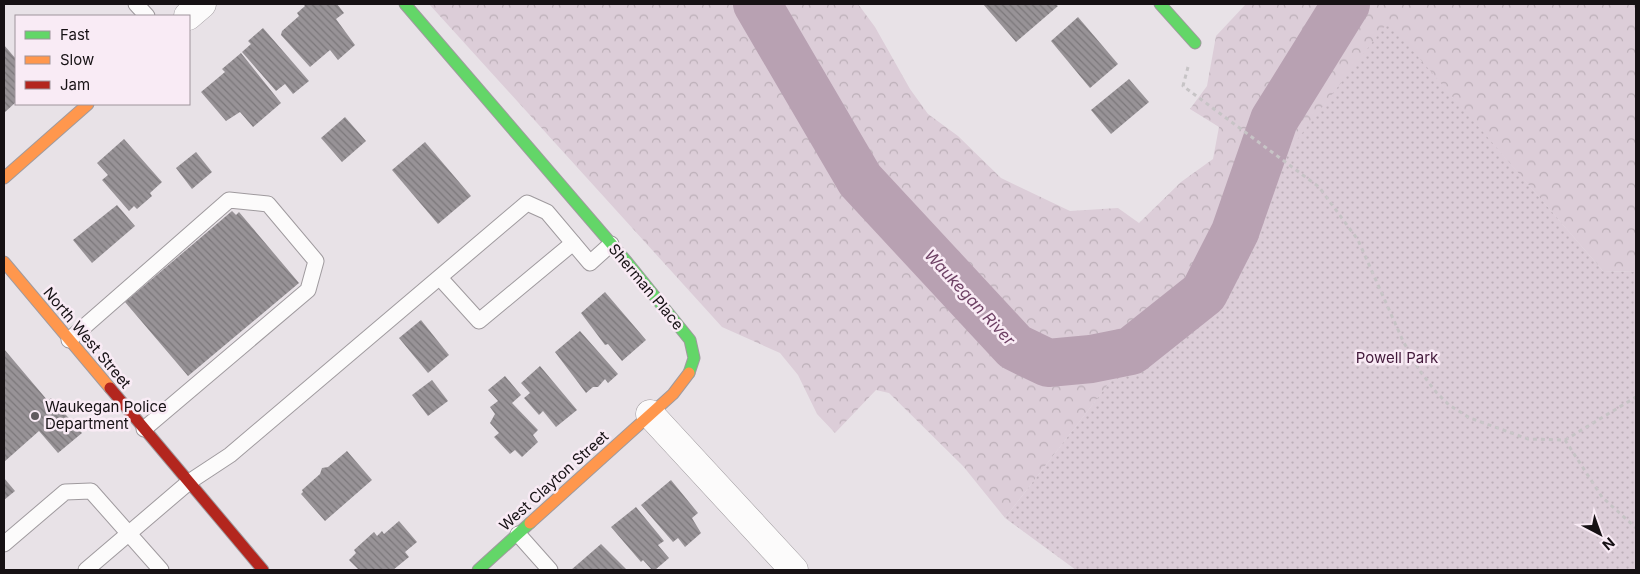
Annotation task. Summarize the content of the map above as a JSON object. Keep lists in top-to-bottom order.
{
  "streets": {
    "street": ["Sherman Place", "North West Street", "West Clayton Street"]
  },
  "crossings": [
    ["Sherman Place", "West Clayton Street"]
  ],
  "water": ["Waukegan River"],
  "parks": ["Powell Park"],
  "places": ["Waukegan Police Department"],
  "legend": ["Fast", "Slow", "Jam"],
  "north": "bottom right"
}
